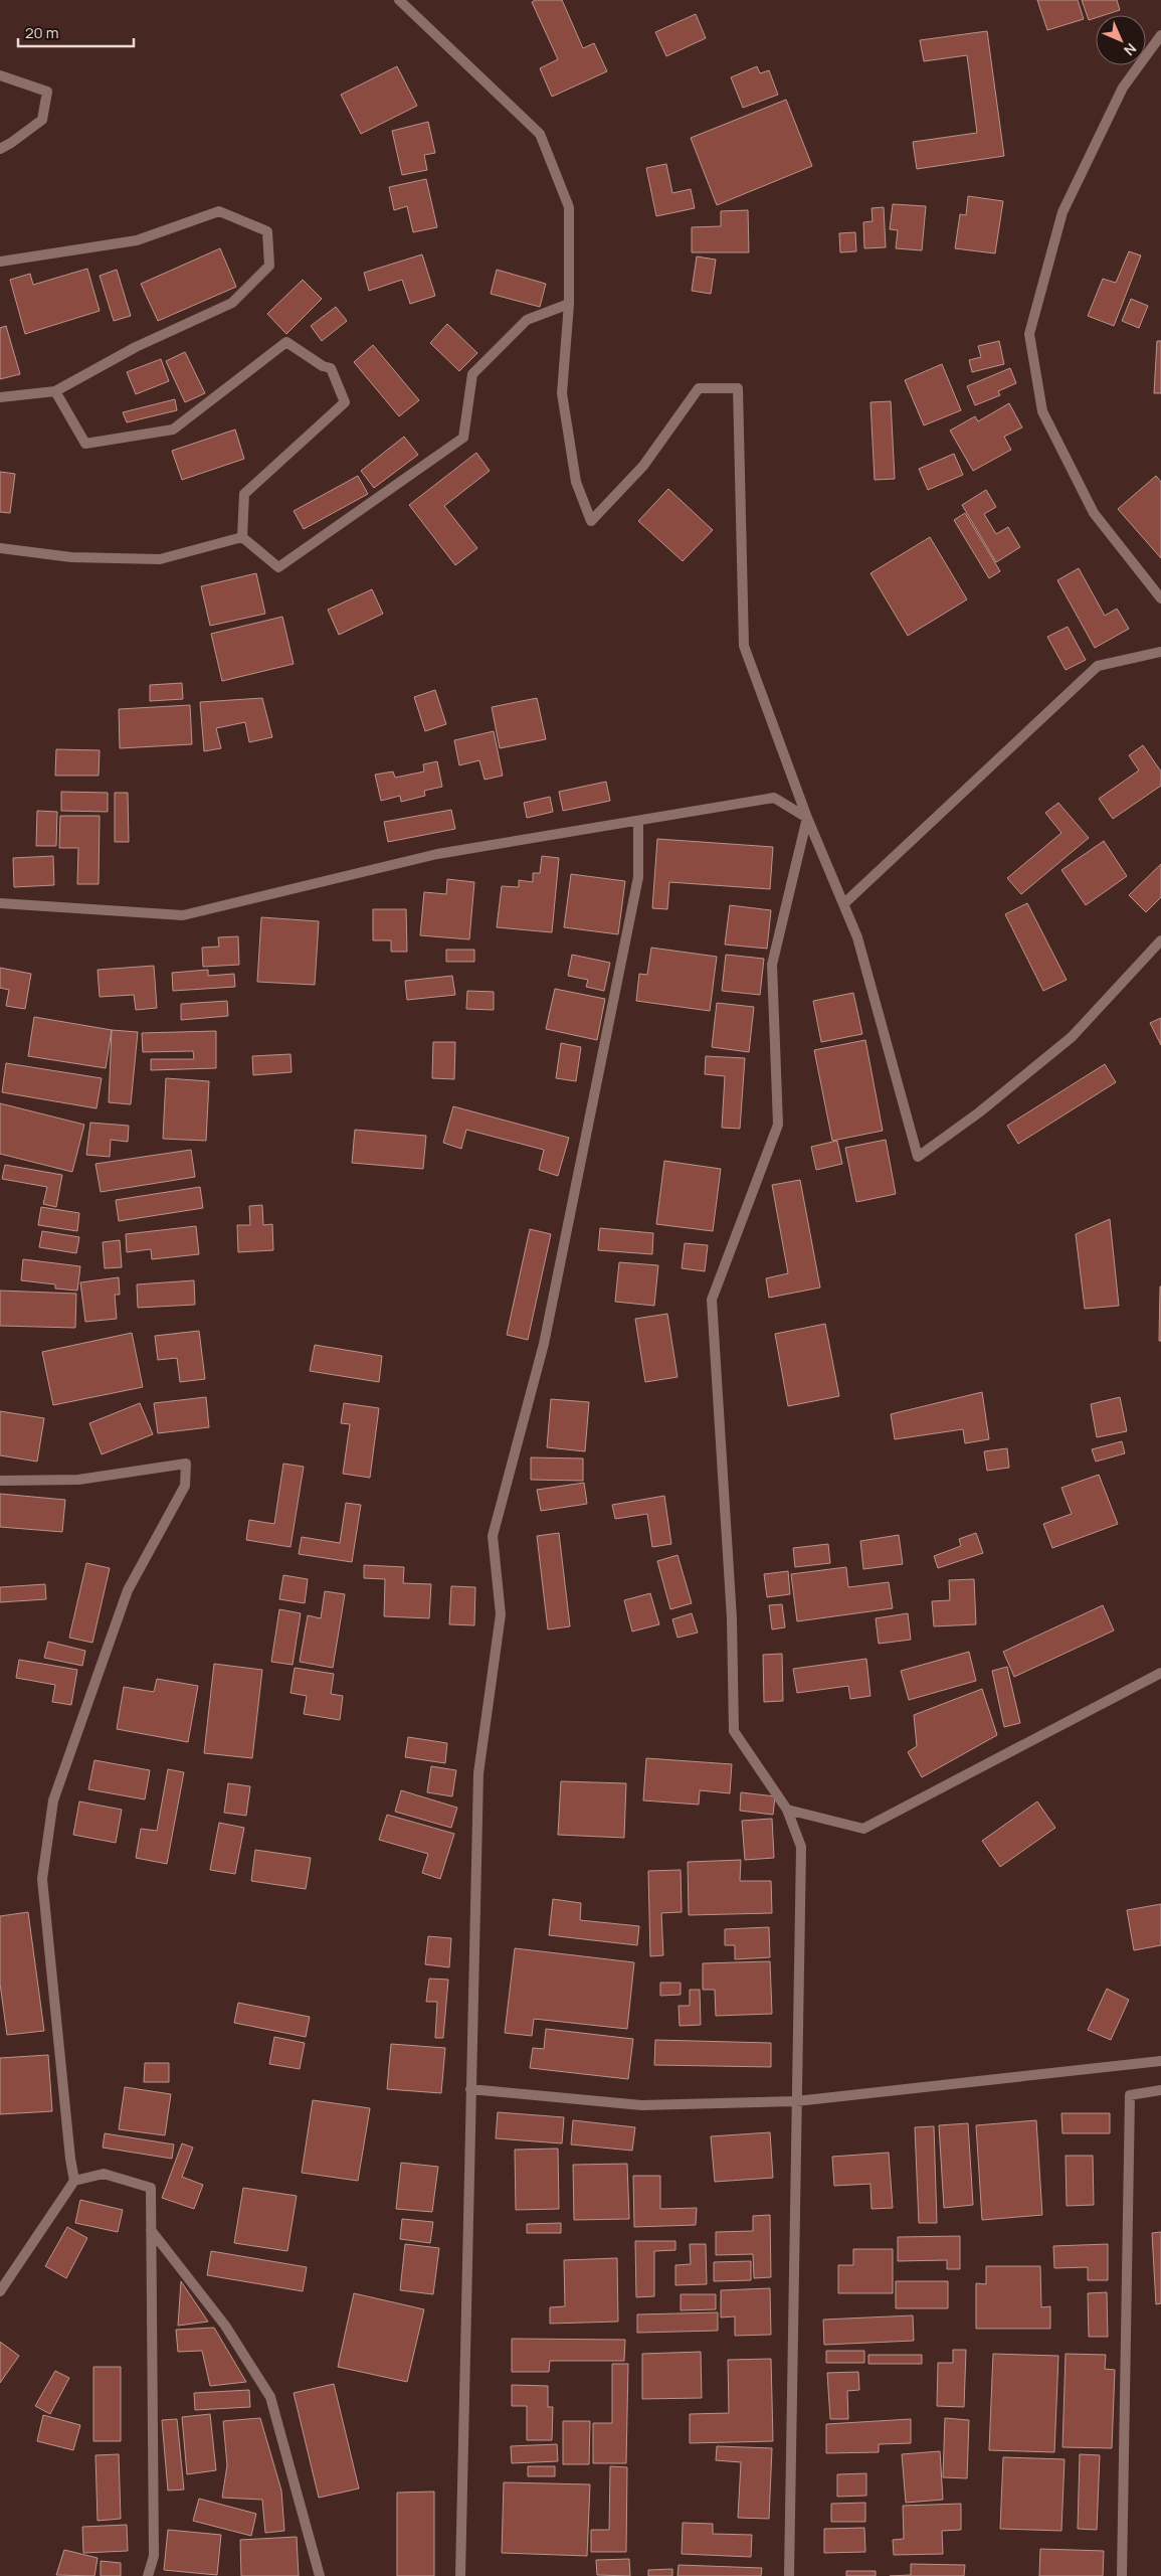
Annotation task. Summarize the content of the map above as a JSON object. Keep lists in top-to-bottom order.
{
  "scale_bar": "20 m",
  "north": "bottom right"
}
